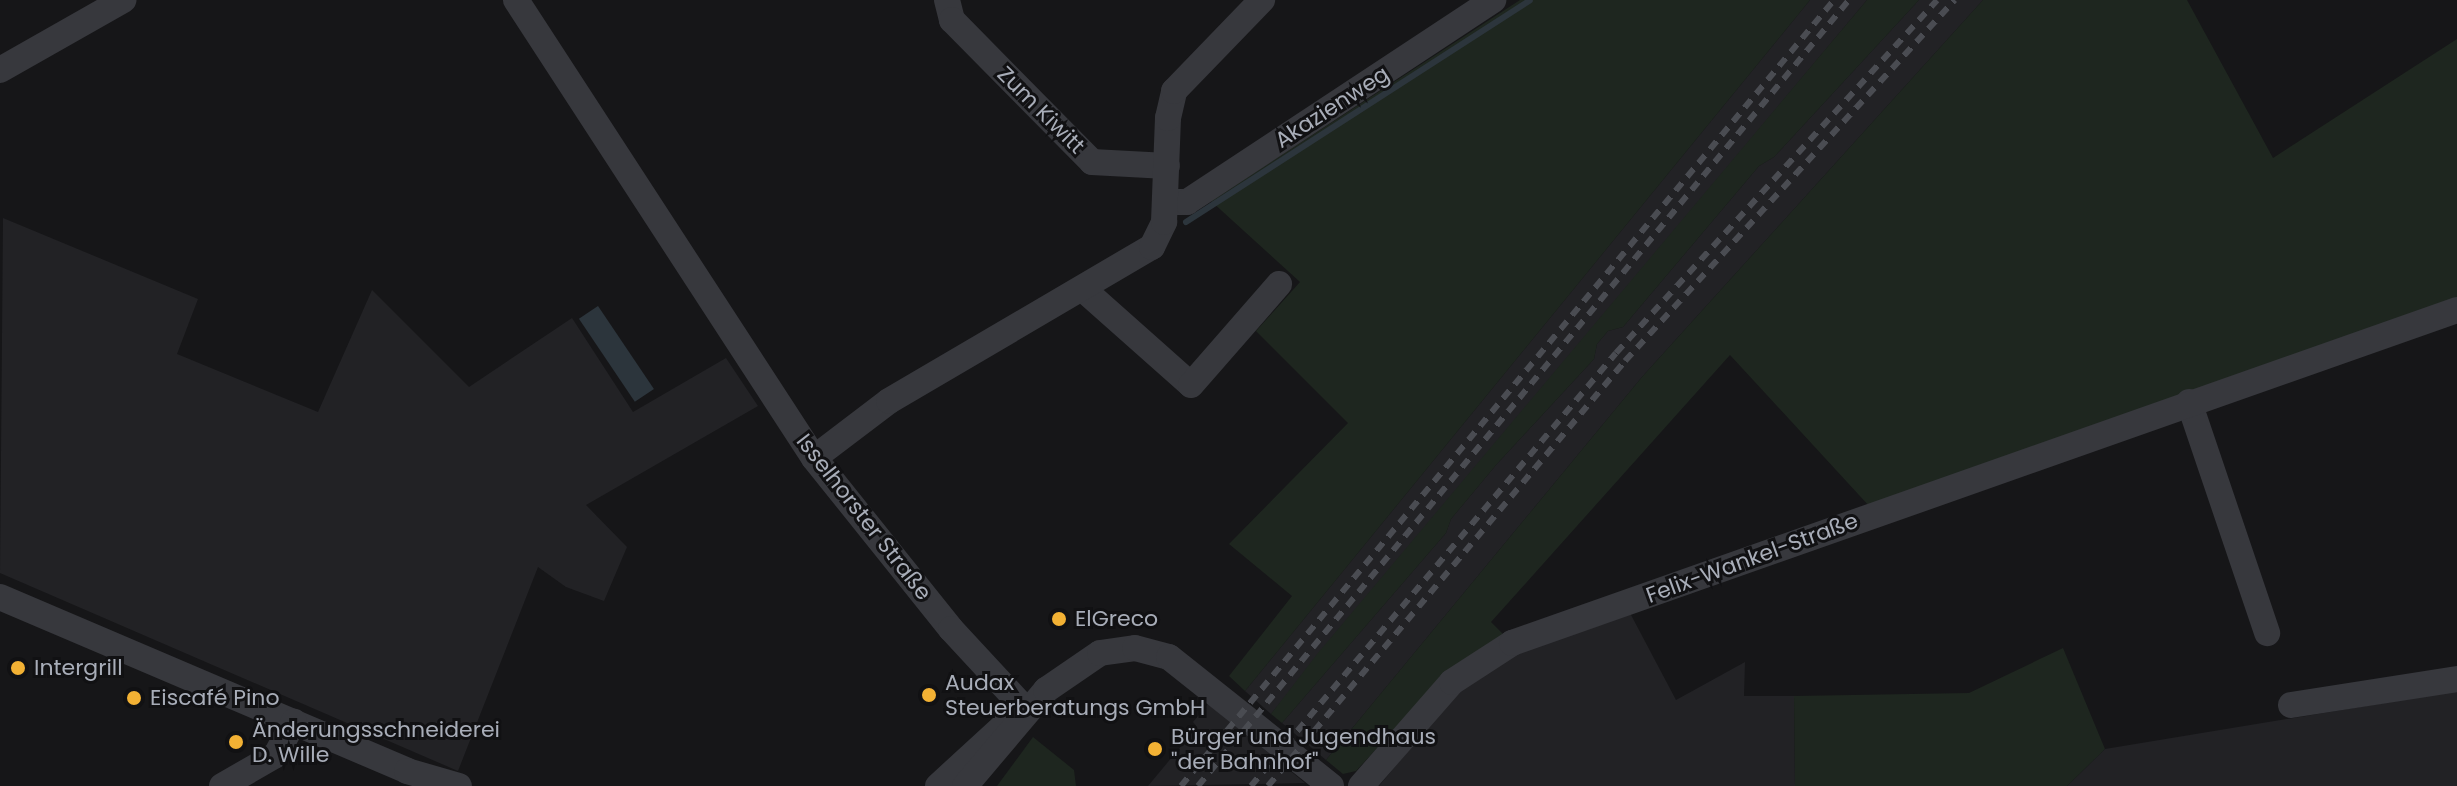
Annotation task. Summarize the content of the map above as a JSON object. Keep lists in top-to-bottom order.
{
  "streets": {
    "street": [
      "Akazienweg",
      "Zum Kiwitt",
      "Isselhorster Straße",
      "Felix-Wankel-Straße"
    ]
  },
  "places": [
    "ElGreco",
    "Intergrill",
    "Audax Steuerberatungs GmbH",
    "Eiscafé Pino",
    "Änderungsschneiderei D. Wille",
    "Bürger und Jugendhaus \"der Bahnhof\""
  ]
}
